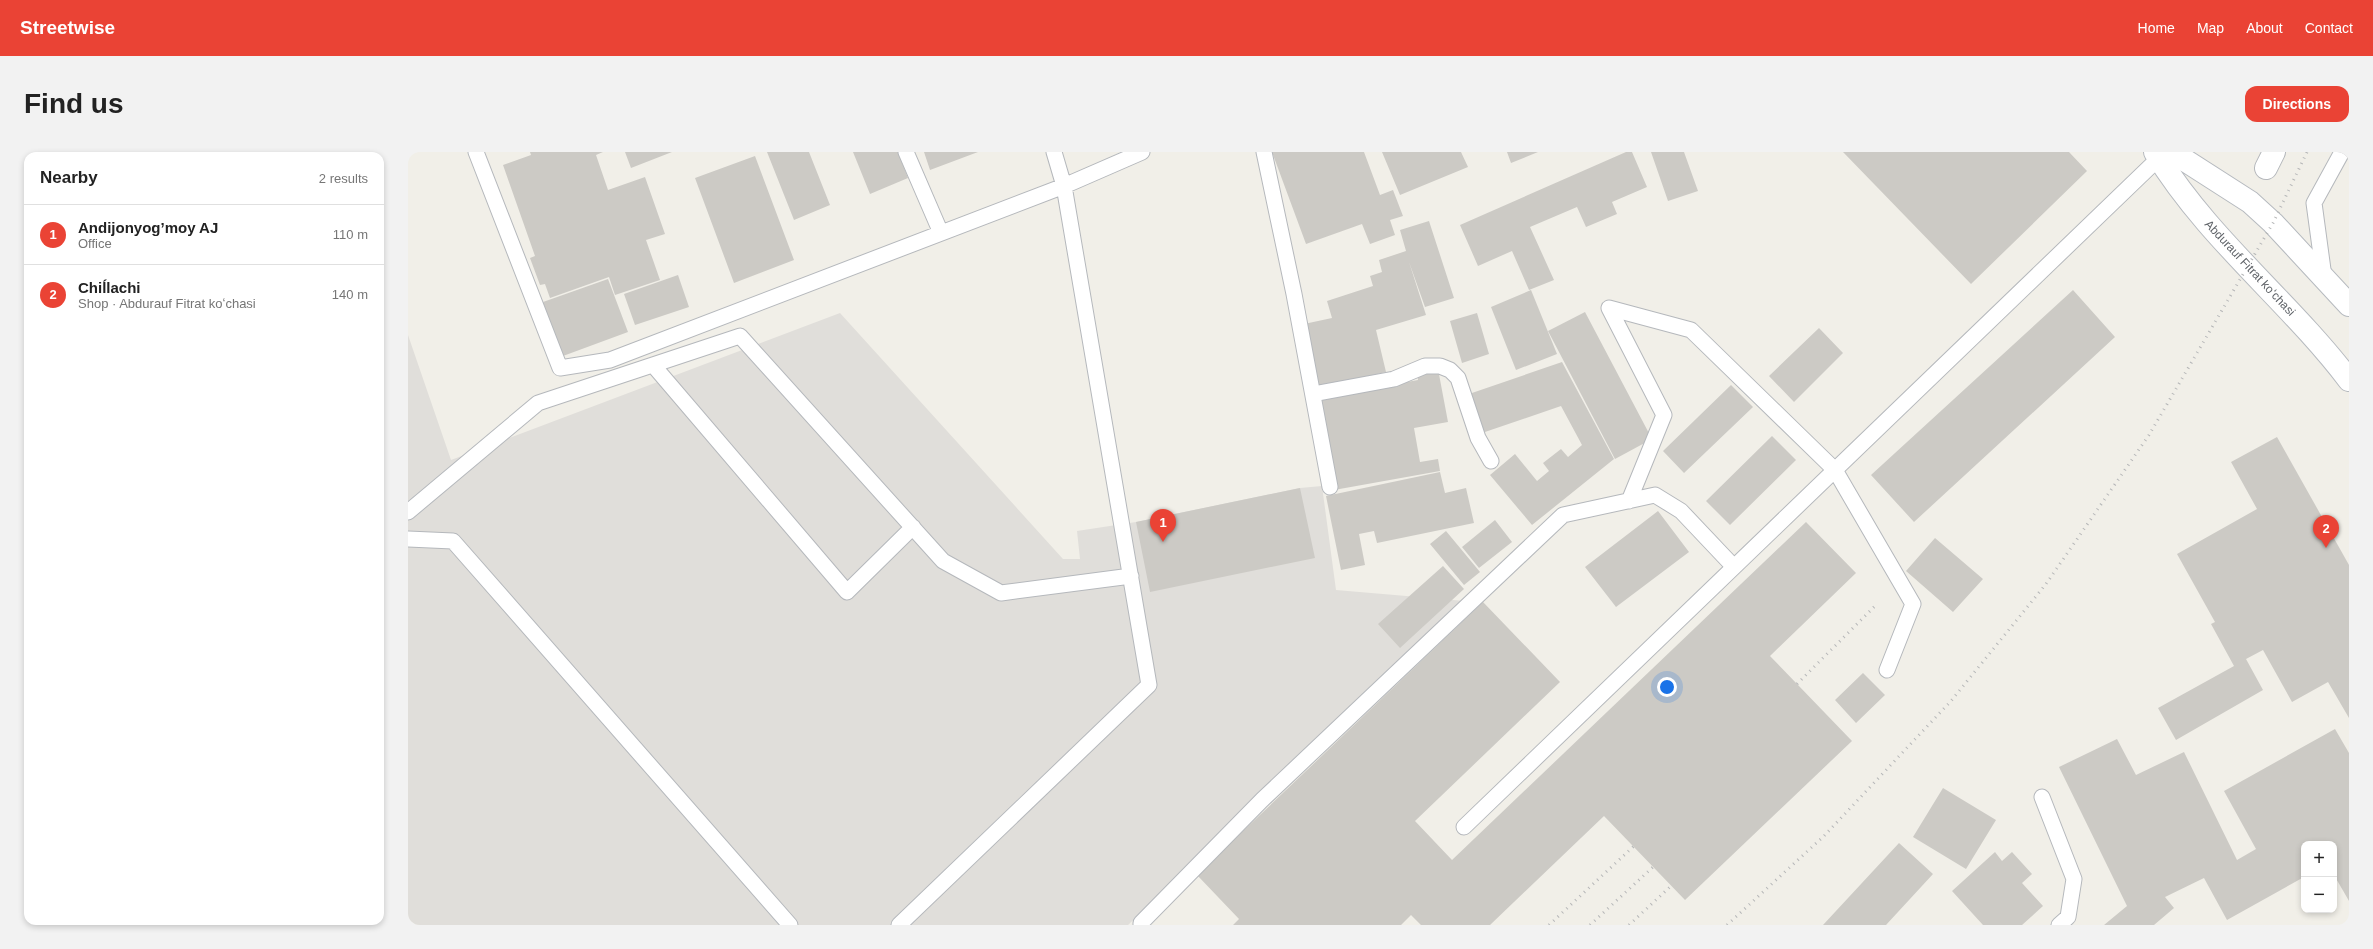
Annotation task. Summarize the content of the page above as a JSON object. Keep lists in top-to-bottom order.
{
  "streets": {
    "main road": ["Abdurauf Fitrat koʻchasi"]
  },
  "page": {
    "header": "Streetwise",
    "nav": [
      "Home",
      "Map",
      "About",
      "Contact"
    ],
    "buttons": "Directions",
    "title": "Find us",
    "heading": ["Nearby", "2 results"],
    "list": [
      {
        "mark": "1",
        "name": "Andijonyog’moy AJ",
        "note": "Office",
        "value": "110 m"
      },
      {
        "mark": "2",
        "name": "Chiĺlachi",
        "note": "Shop · Abdurauf Fitrat koʻchasi",
        "value": "140 m"
      }
    ],
    "pins": ["1", "2"],
    "map_buttons": ["+", "−"]
  }
}
